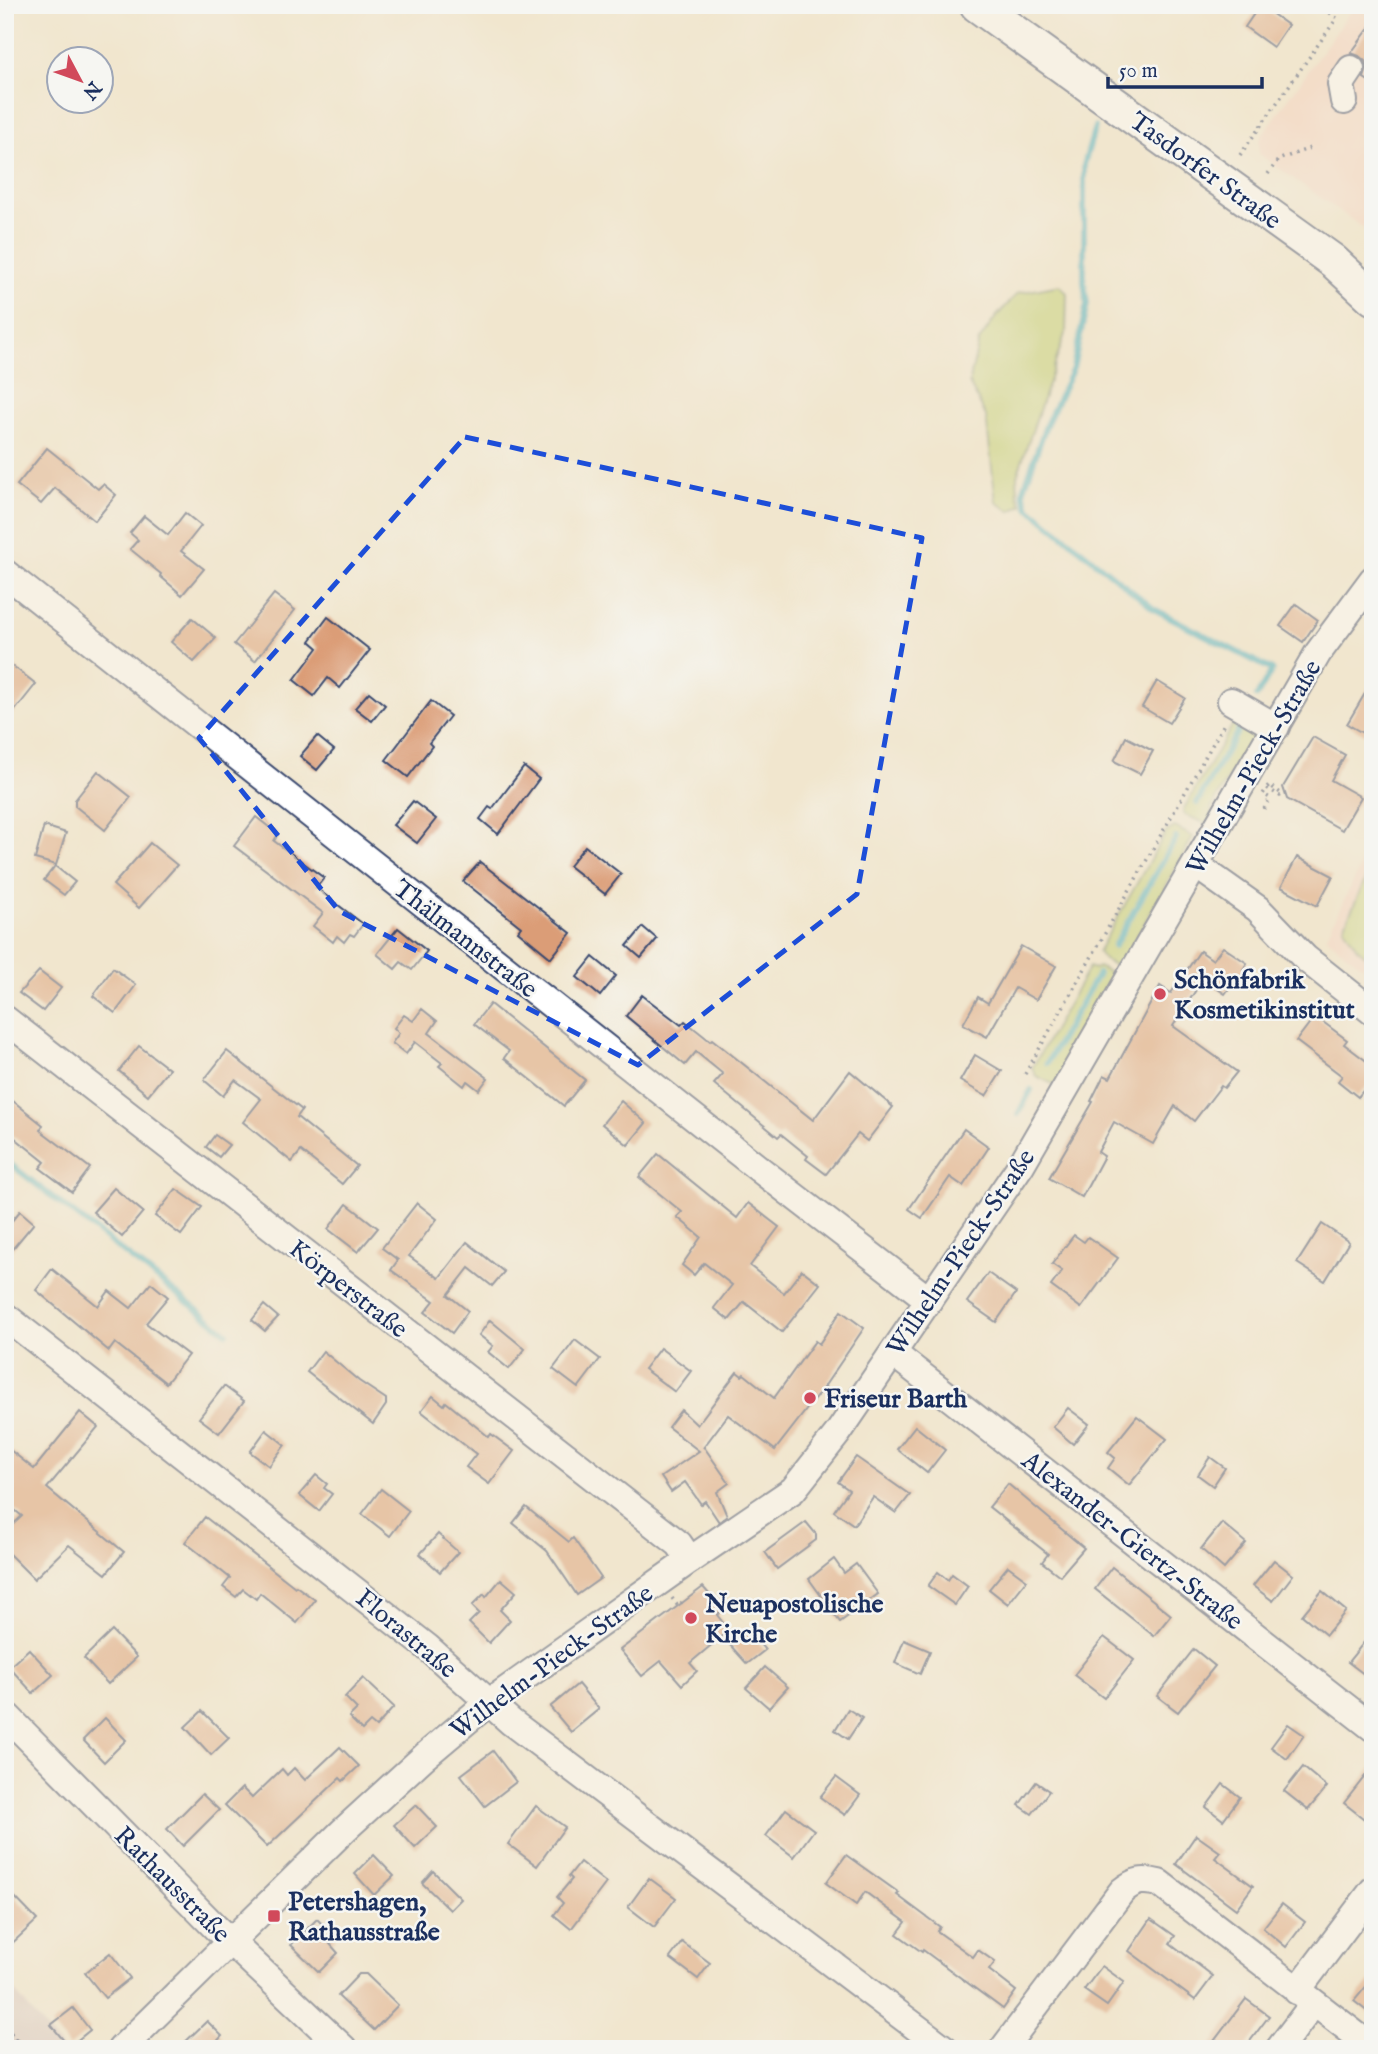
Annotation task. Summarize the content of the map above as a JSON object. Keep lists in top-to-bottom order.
{
  "streets": {
    "main road": ["Tasdorfer Straße"],
    "street": [
      "Wilhelm-Pieck-Straße",
      "Thälmannstraße",
      "Körperstraße",
      "Alexander-Giertz-Straße",
      "Florastraße",
      "Rathausstraße"
    ]
  },
  "crossings": [
    ["Wilhelm-Pieck-Straße", "Thälmannstraße"],
    ["Wilhelm-Pieck-Straße", "Körperstraße"],
    ["Wilhelm-Pieck-Straße", "Alexander-Giertz-Straße"],
    ["Wilhelm-Pieck-Straße", "Florastraße"],
    ["Wilhelm-Pieck-Straße", "Rathausstraße"]
  ],
  "places": {
    "other": ["Schönfabrik Kosmetikinstitut", "Friseur Barth", "Neuapostolische Kirche"],
    "transit": ["Petershagen, Rathausstraße"]
  },
  "scale_bar": "50 m",
  "north": "bottom right"
}
